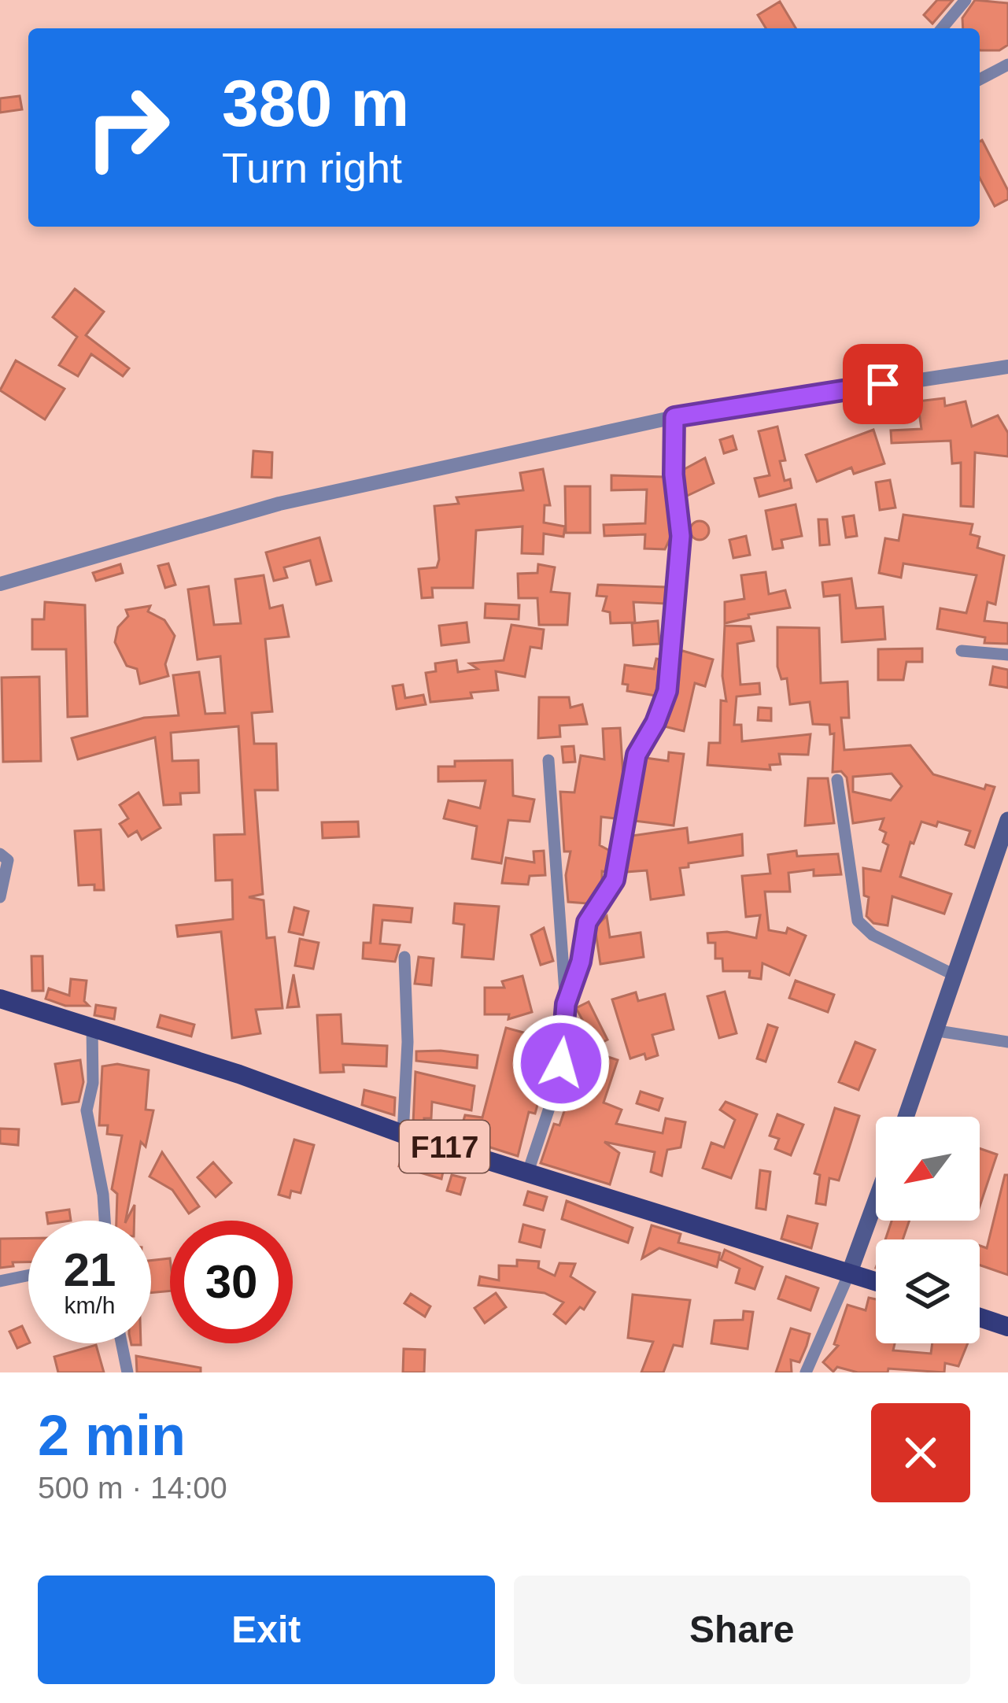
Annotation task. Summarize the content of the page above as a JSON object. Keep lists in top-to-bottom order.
{
  "streets": {
    "main road": ["F117"]
  },
  "north": "bottom left",
  "page": {
    "turn": ["380 m", "Turn right"],
    "speed": "21 km/h",
    "limit": "30",
    "heading": ["2 min", "500 m · 14:00"],
    "buttons": ["Exit", "Share"]
  }
}
